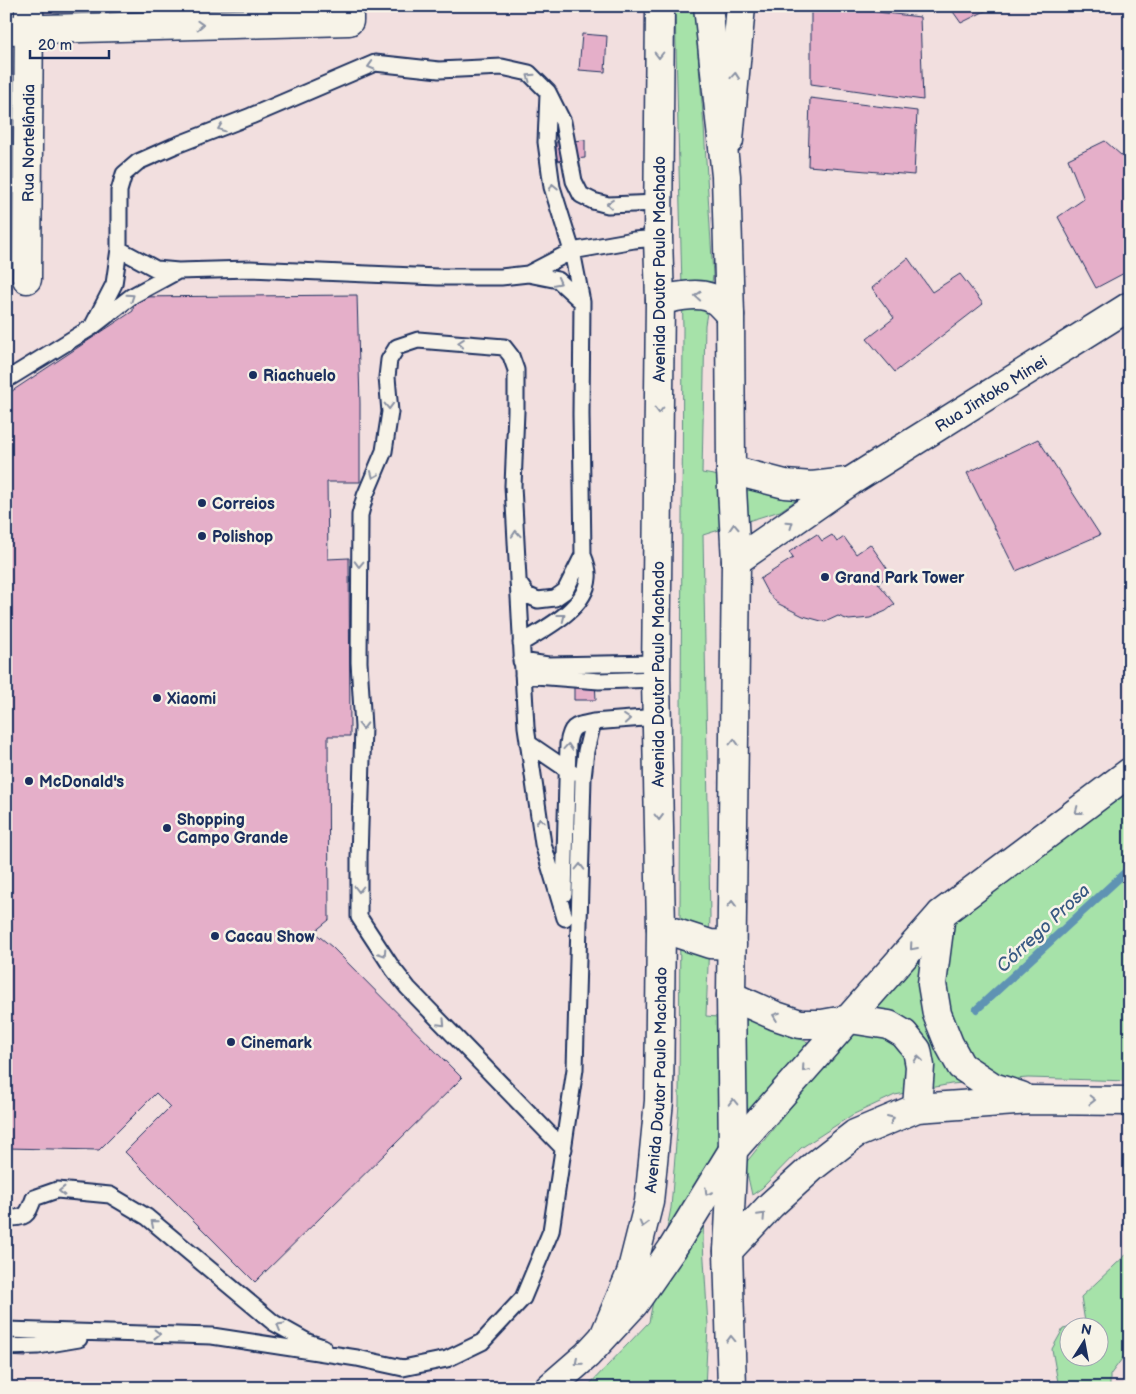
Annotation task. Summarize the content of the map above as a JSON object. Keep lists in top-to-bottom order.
{
  "streets": {
    "street": ["Rua Nortelândia", "Avenida Doutor Paulo Machado", "Rua Jintoko Minei"]
  },
  "water": ["Córrego Prosa"],
  "places": [
    "Riachuelo",
    "Correios",
    "Polishop",
    "Grand Park Tower",
    "Xiaomi",
    "McDonald's",
    "Shopping Campo Grande",
    "Cacau Show",
    "Cinemark"
  ],
  "scale_bar": "20 m",
  "north": "top"
}
